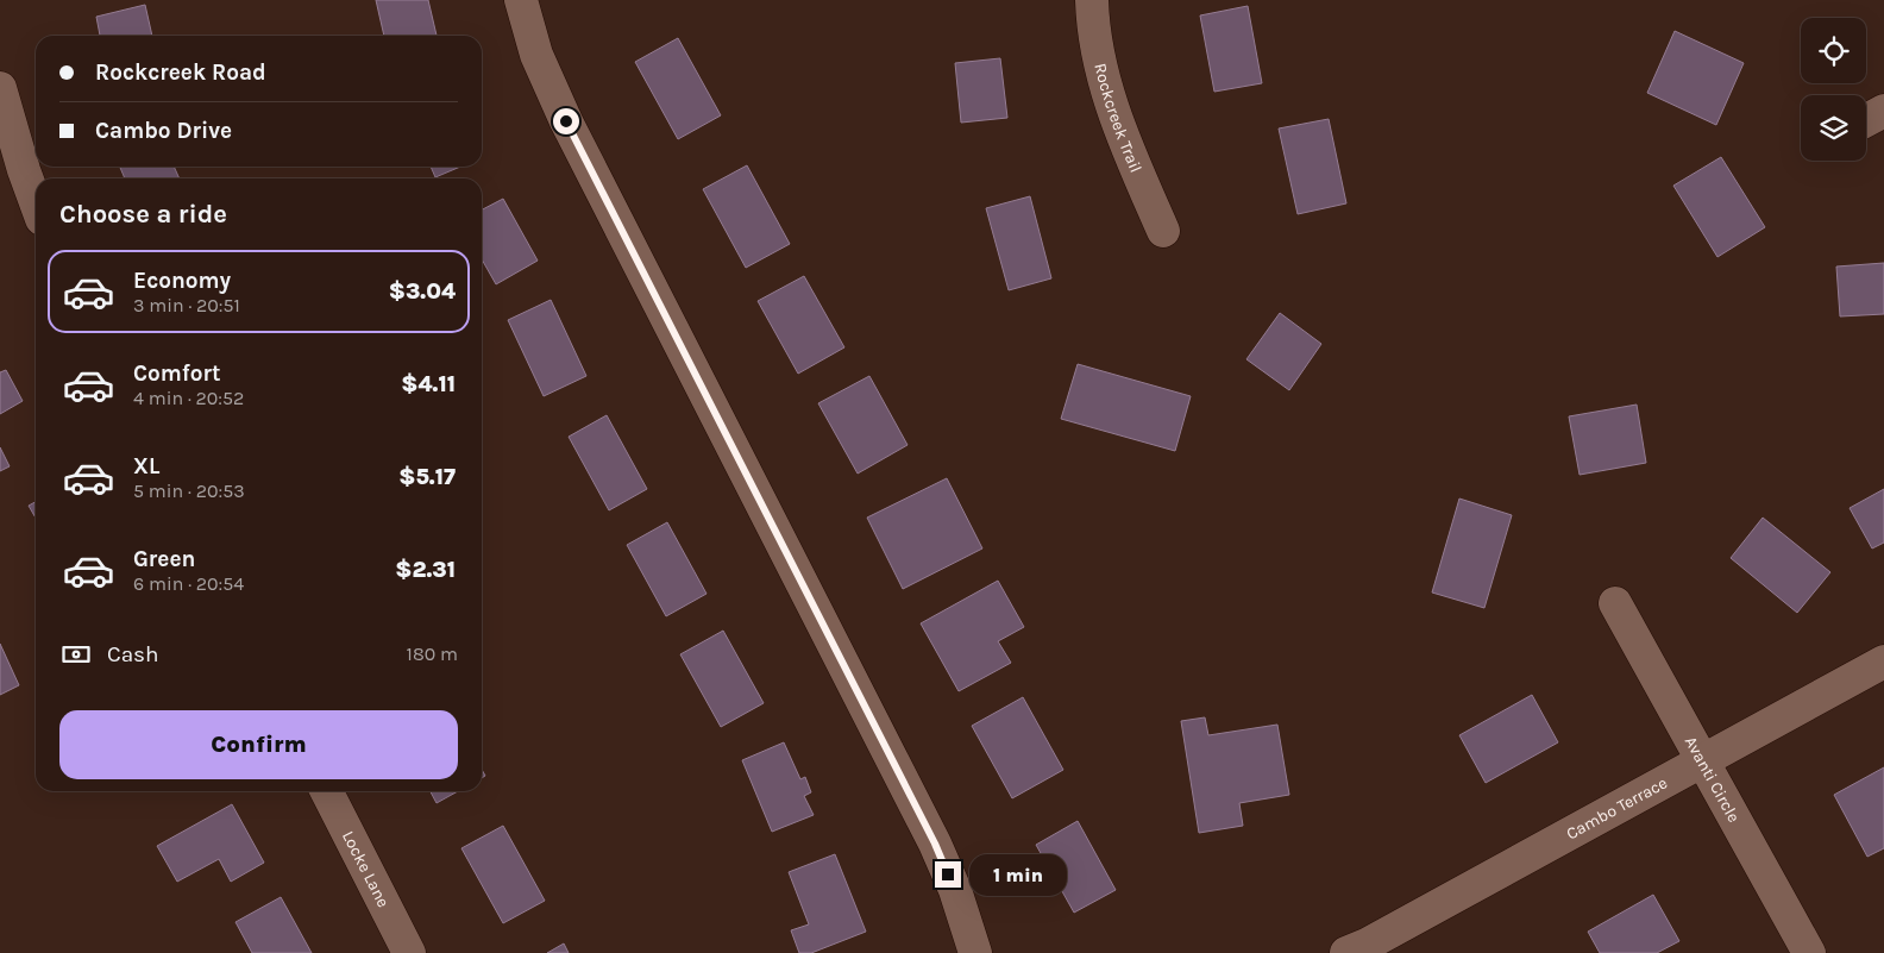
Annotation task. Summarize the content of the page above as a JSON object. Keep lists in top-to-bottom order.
{
  "streets": {
    "street": [
      "Rockcreek Trail",
      "Avanti Circle",
      "Cambo Terrace",
      "Locke Lane"
    ]
  },
  "crossings": [
    ["Avanti Circle", "Cambo Terrace"]
  ],
  "page": {
    "banner": ["Rockcreek Road", "Cambo Drive"],
    "heading": "Choose a ride",
    "list": [
      {
        "name": "Economy",
        "note": "3 min · 20:51",
        "value": "$3.04"
      },
      {
        "name": "Comfort",
        "note": "4 min · 20:52",
        "value": "$4.11"
      },
      {
        "name": "XL",
        "note": "5 min · 20:53",
        "value": "$5.17"
      },
      {
        "name": "Green",
        "note": "6 min · 20:54",
        "value": "$2.31"
      }
    ],
    "pay": ["Cash", "180 m"],
    "buttons": "Confirm",
    "bubble": "1 min"
  }
}
